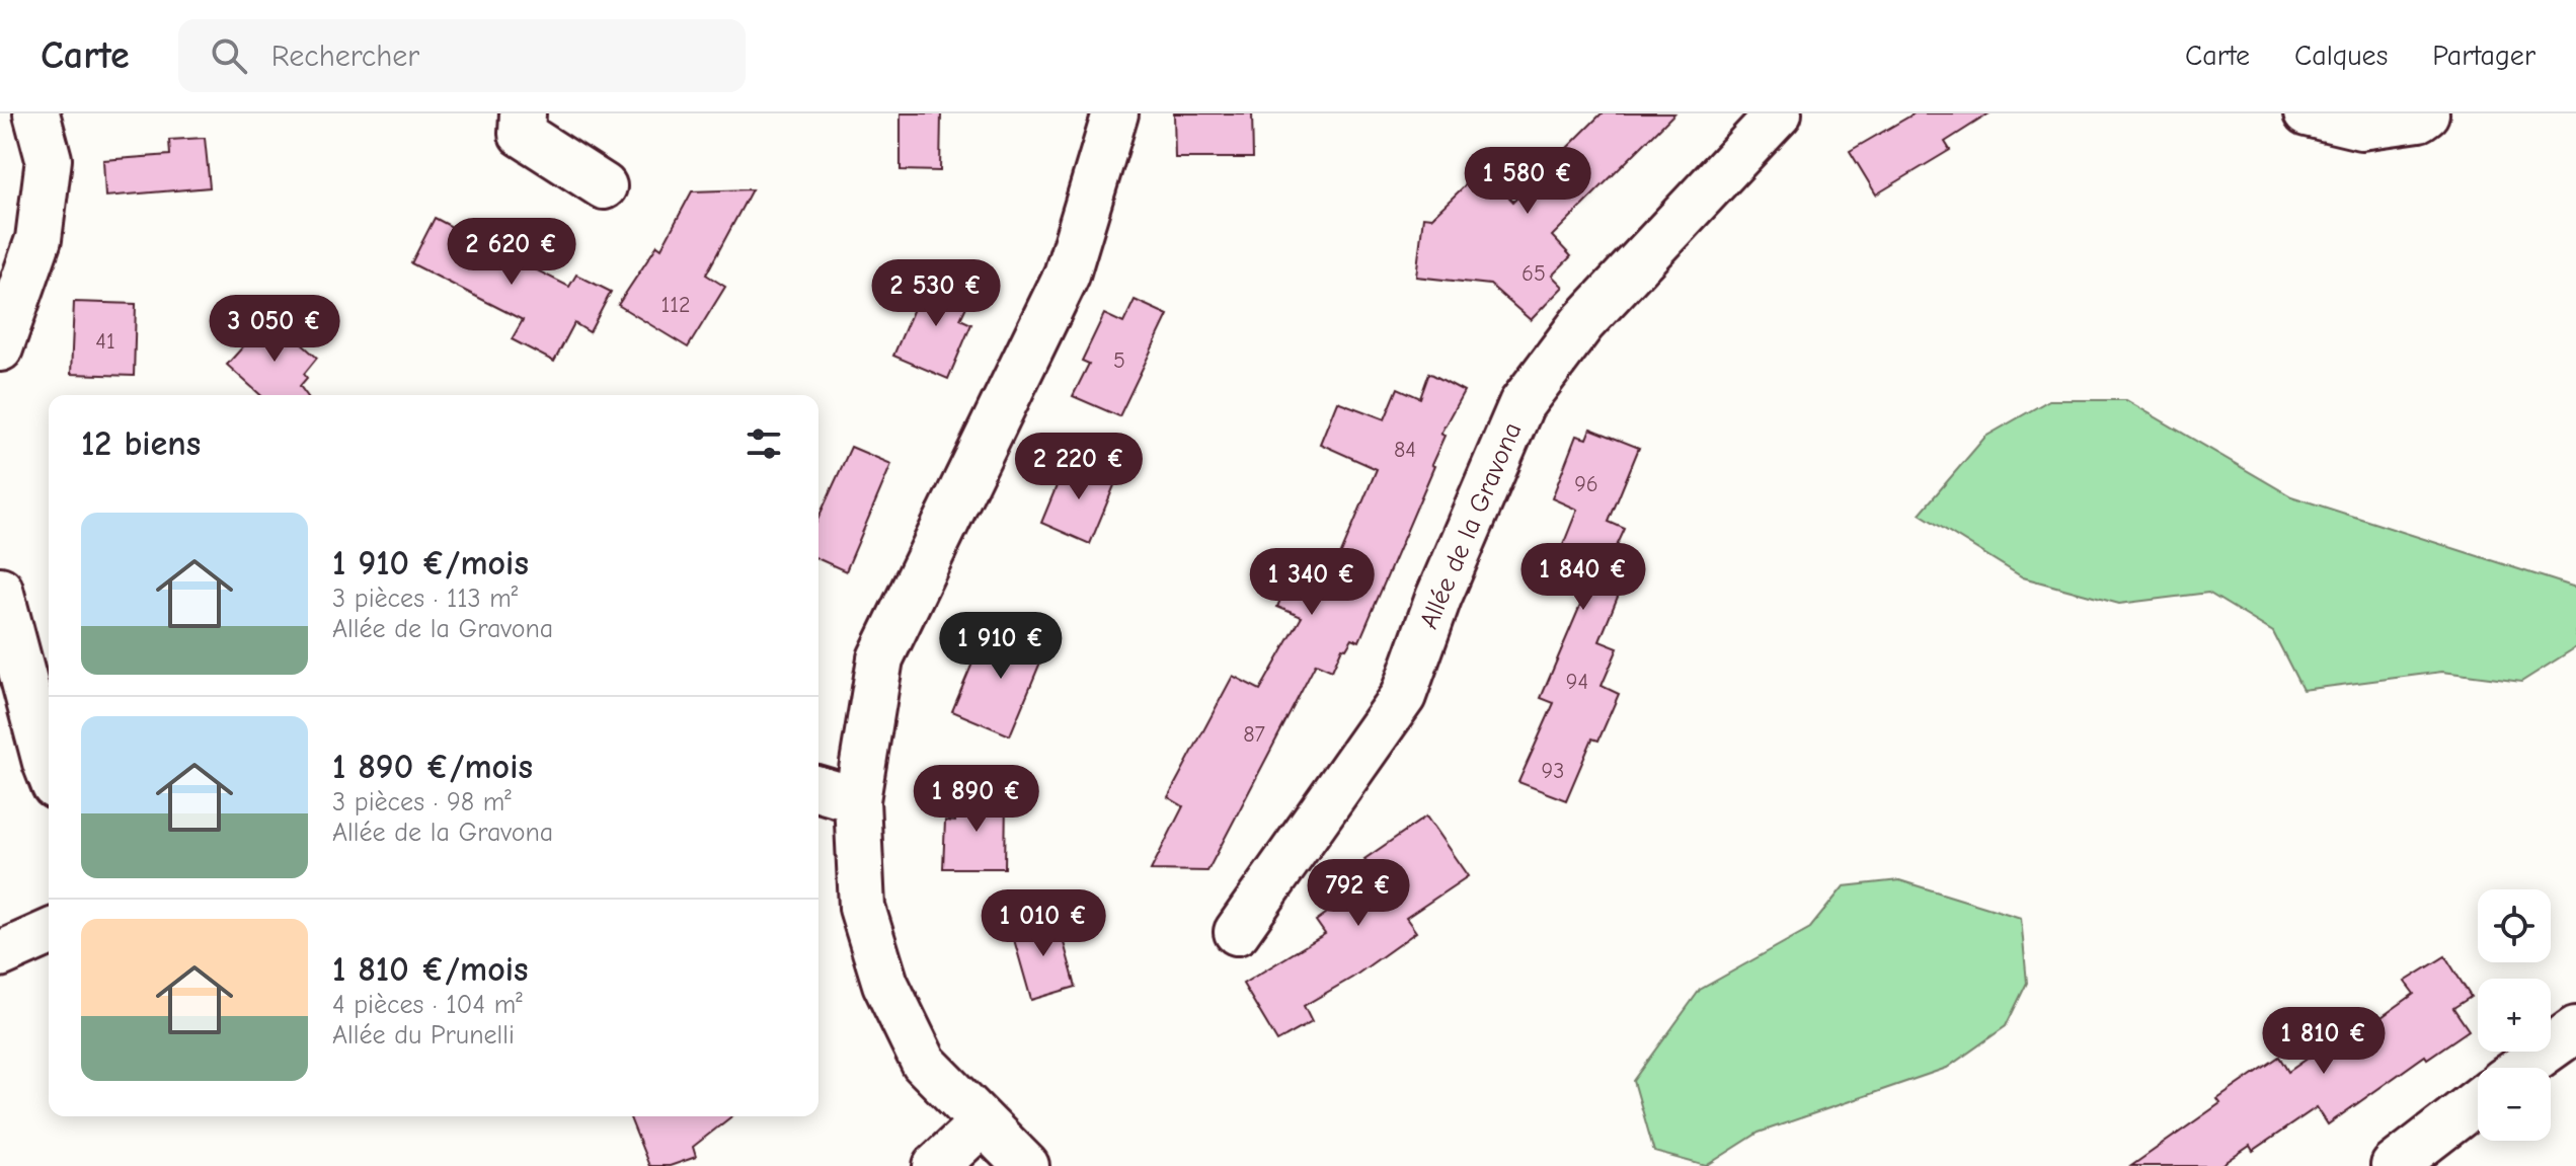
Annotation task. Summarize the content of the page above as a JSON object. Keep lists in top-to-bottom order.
{
  "streets": {
    "street": ["Allée de la Gravona"]
  },
  "house_numbers": [
    "65",
    "112",
    "41",
    "5",
    "84",
    "96",
    "94",
    "87",
    "93"
  ],
  "page": {
    "header": "Carte",
    "search": "Rechercher",
    "nav": ["Carte", "Calques", "Partager"],
    "price": [
      "1 580 €",
      "2 620 €",
      "2 530 €",
      "3 050 €",
      "2 220 €",
      "1 840 €",
      "1 340 €",
      "1 910 €",
      "1 890 €",
      "792 €",
      "1 010 €",
      "1 810 €"
    ],
    "heading": "12 biens",
    "list": [
      {
        "name": "1 910 €/mois",
        "note": "3 pièces · 113 m² · Allée de la Gravona"
      },
      {
        "name": "1 890 €/mois",
        "note": "3 pièces · 98 m² · Allée de la Gravona"
      },
      {
        "name": "1 810 €/mois",
        "note": "4 pièces · 104 m² · Allée du Prunelli"
      }
    ],
    "map_buttons": ["+", "−"]
  }
}
